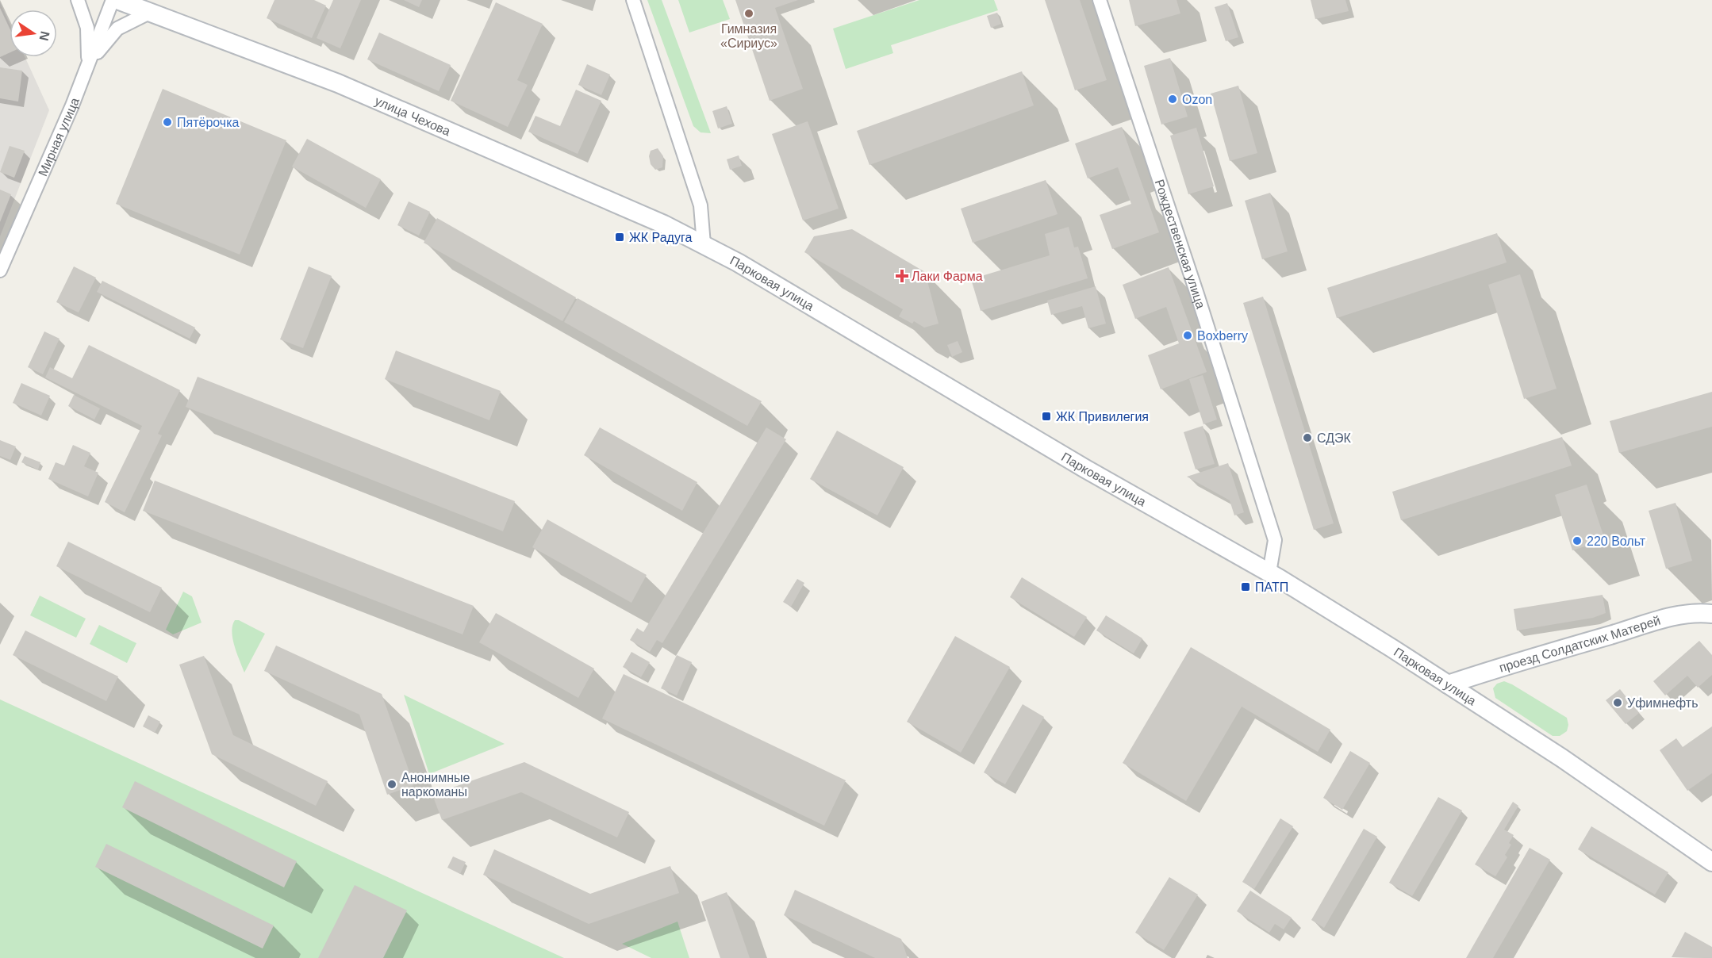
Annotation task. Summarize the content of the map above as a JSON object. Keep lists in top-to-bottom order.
{
  "streets": {
    "main road": ["улица Чехова", "Парковая улица", "проезд Солдатских Матерей"],
    "street": ["Мирная улица", "Рождественская улица"]
  },
  "crossings": [
    ["улица Чехова", "Парковая улица"],
    ["Рождественская улица", "Парковая улица"],
    ["Парковая улица", "проезд Солдатских Матерей"]
  ],
  "places": {
    "other": [
      "Гимназия «Сириус»",
      "Ozon",
      "Пятёрочка",
      "Boxberry",
      "СДЭК",
      "220 Вольт",
      "Уфимнефть",
      "Анонимные наркоманы"
    ],
    "transit": ["ЖК Радуга", "ЖК Привилегия", "ПАТП"],
    "health": ["Лаки Фарма"]
  },
  "north": "right"
}
